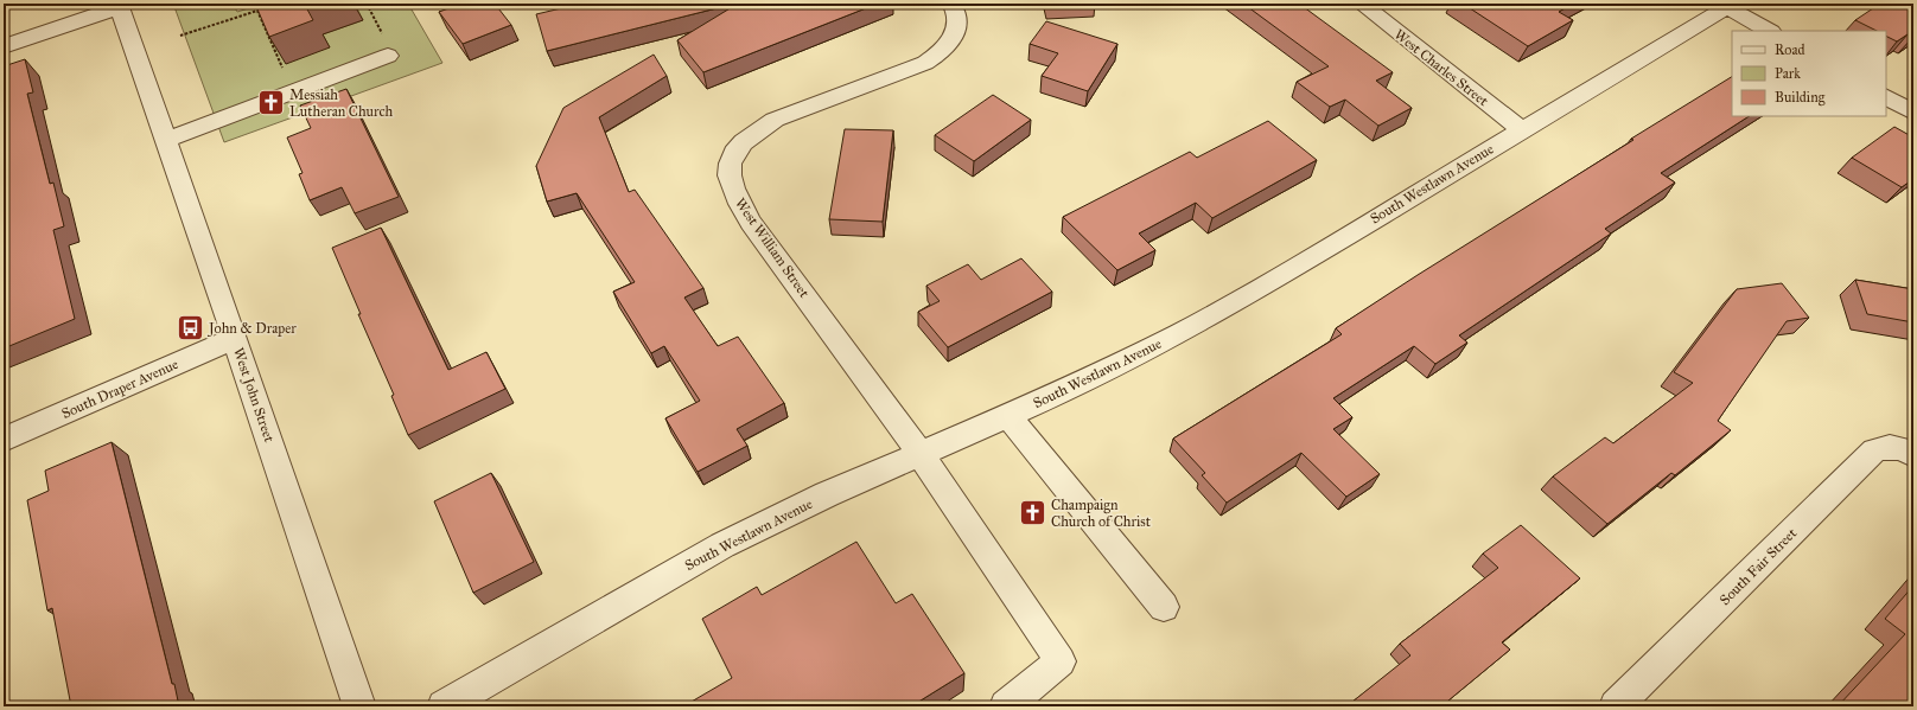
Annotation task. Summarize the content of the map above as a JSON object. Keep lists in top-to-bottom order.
{
  "streets": {
    "street": [
      "West Charles Street",
      "South Westlawn Avenue",
      "West William Street",
      "South Draper Avenue",
      "West John Street",
      "South Fair Street"
    ]
  },
  "crossings": [
    ["West Charles Street", "South Westlawn Avenue"],
    ["South Westlawn Avenue", "West William Street"],
    ["South Draper Avenue", "West John Street"]
  ],
  "places": {
    "church": ["Messiah Lutheran Church", "Champaign Church of Christ"],
    "bus stop": ["John & Draper"]
  },
  "legend": ["Road", "Park", "Building"]
}
